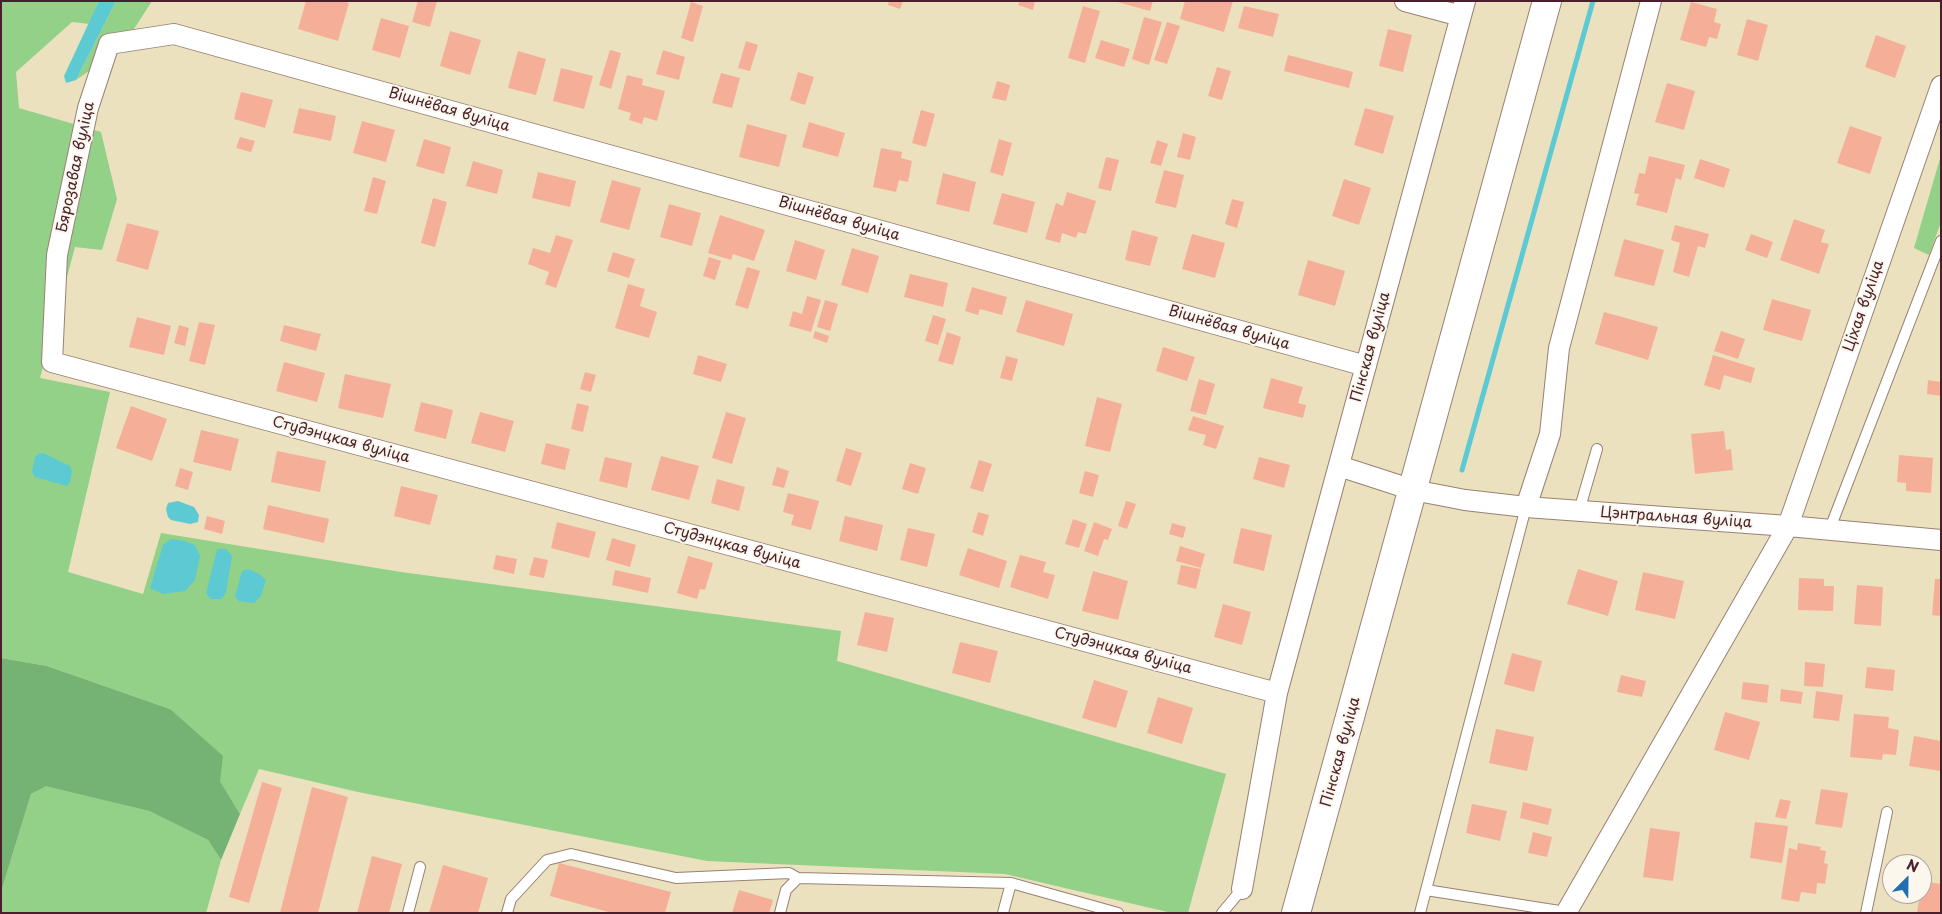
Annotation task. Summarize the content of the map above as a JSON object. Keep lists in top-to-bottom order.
{
  "streets": {
    "main road": ["Пінская вуліца"],
    "street": [
      "Вішнёвая вуліца",
      "Бярозавая вуліца",
      "Ціхая вуліца",
      "Студэнцкая вуліца",
      "Цэнтральная вуліца"
    ]
  },
  "crossings": [
    ["Вішнёвая вуліца", "Бярозавая вуліца"],
    ["Вішнёвая вуліца", "Пінская вуліца"],
    ["Бярозавая вуліца", "Студэнцкая вуліца"],
    ["Ціхая вуліца", "Цэнтральная вуліца"],
    ["Пінская вуліца", "Студэнцкая вуліца"],
    ["Пінская вуліца", "Цэнтральная вуліца"]
  ],
  "north": "top right"
}
